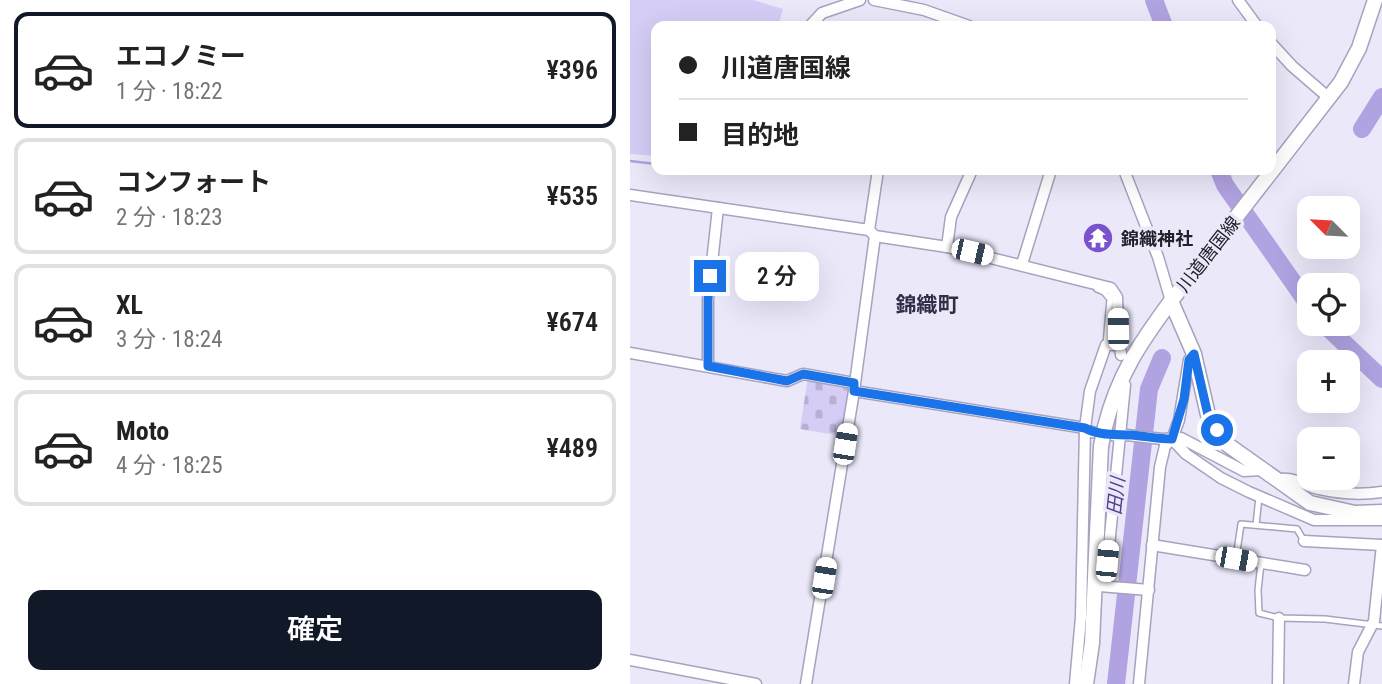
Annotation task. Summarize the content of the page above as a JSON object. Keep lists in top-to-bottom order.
{
  "streets": {
    "main road": ["川道唐国線"]
  },
  "districts": ["錦織町"],
  "water": ["田川"],
  "places": {
    "temple": ["錦織神社"]
  },
  "north": "top left",
  "page": {
    "list": [
      {
        "name": "エコノミー",
        "note": "1 分 · 18:22",
        "value": "¥396"
      },
      {
        "name": "コンフォート",
        "note": "2 分 · 18:23",
        "value": "¥535"
      },
      {
        "name": "XL",
        "note": "3 分 · 18:24",
        "value": "¥674"
      },
      {
        "name": "Moto",
        "note": "4 分 · 18:25",
        "value": "¥489"
      }
    ],
    "banner": ["川道唐国線", "目的地"],
    "map_buttons": ["+", "−"],
    "bubble": "2 分",
    "buttons": "確定"
  }
}
